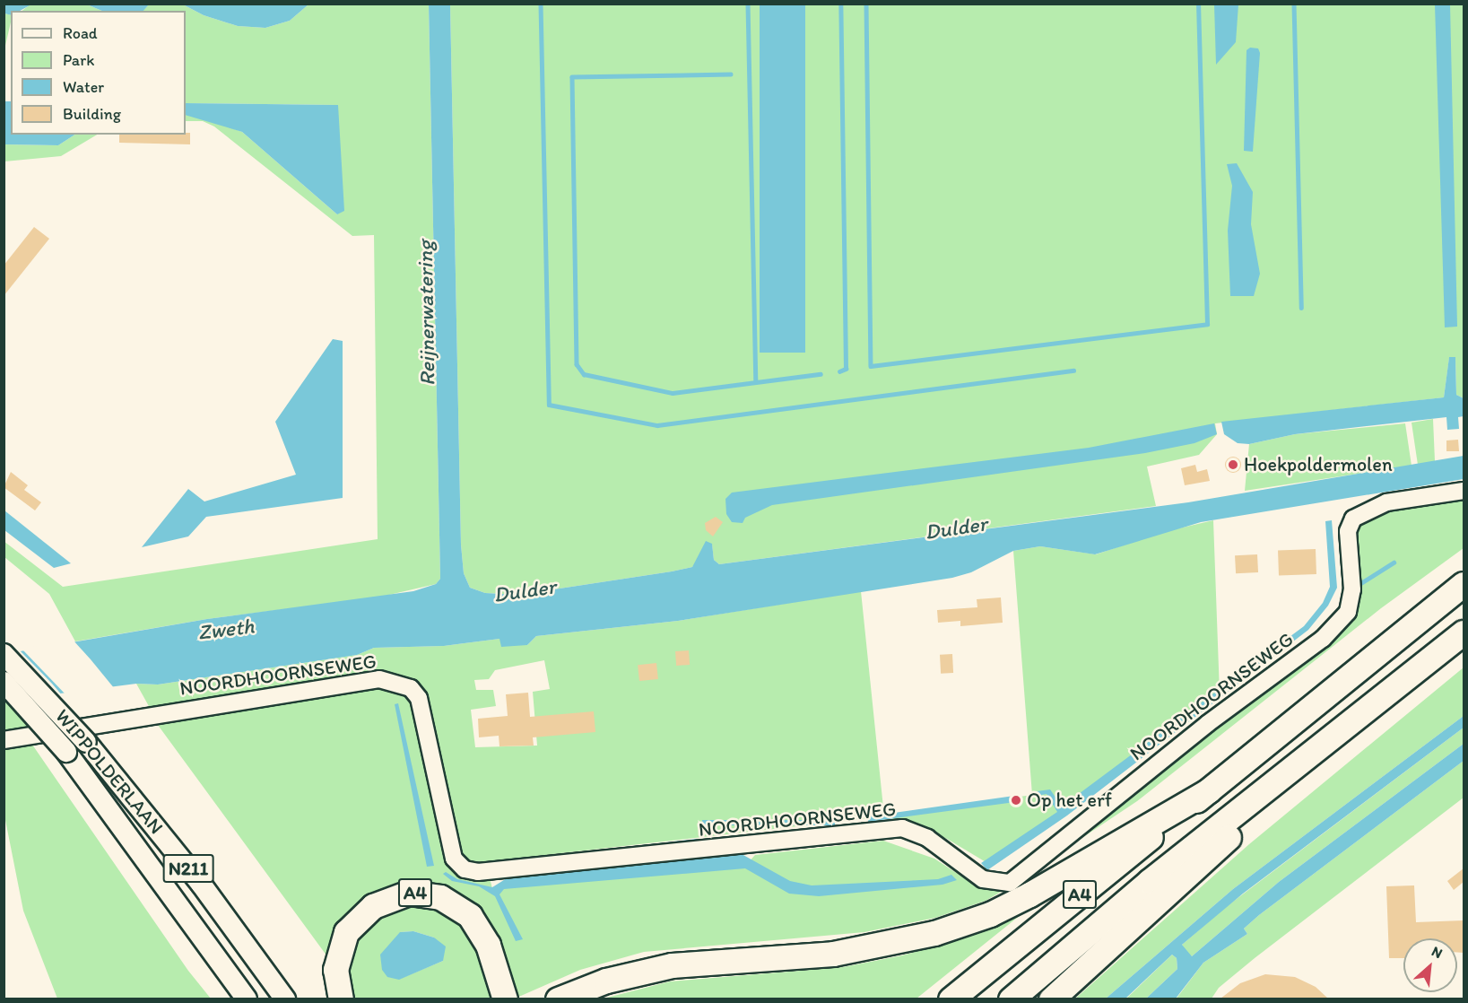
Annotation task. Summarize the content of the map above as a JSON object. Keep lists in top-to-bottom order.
{
  "streets": {
    "highway": ["A4"],
    "main road": ["WIPPOLDERLAAN", "N211"],
    "street": ["NOORDHOORNSEWEG"]
  },
  "water": ["Reijnerwatering", "Dulder", "Zweth"],
  "places": ["Hoekpoldermolen", "Op het erf"],
  "legend": [
    "Road",
    "Park",
    "Water",
    "Building"
  ],
  "north": "top right"
}
